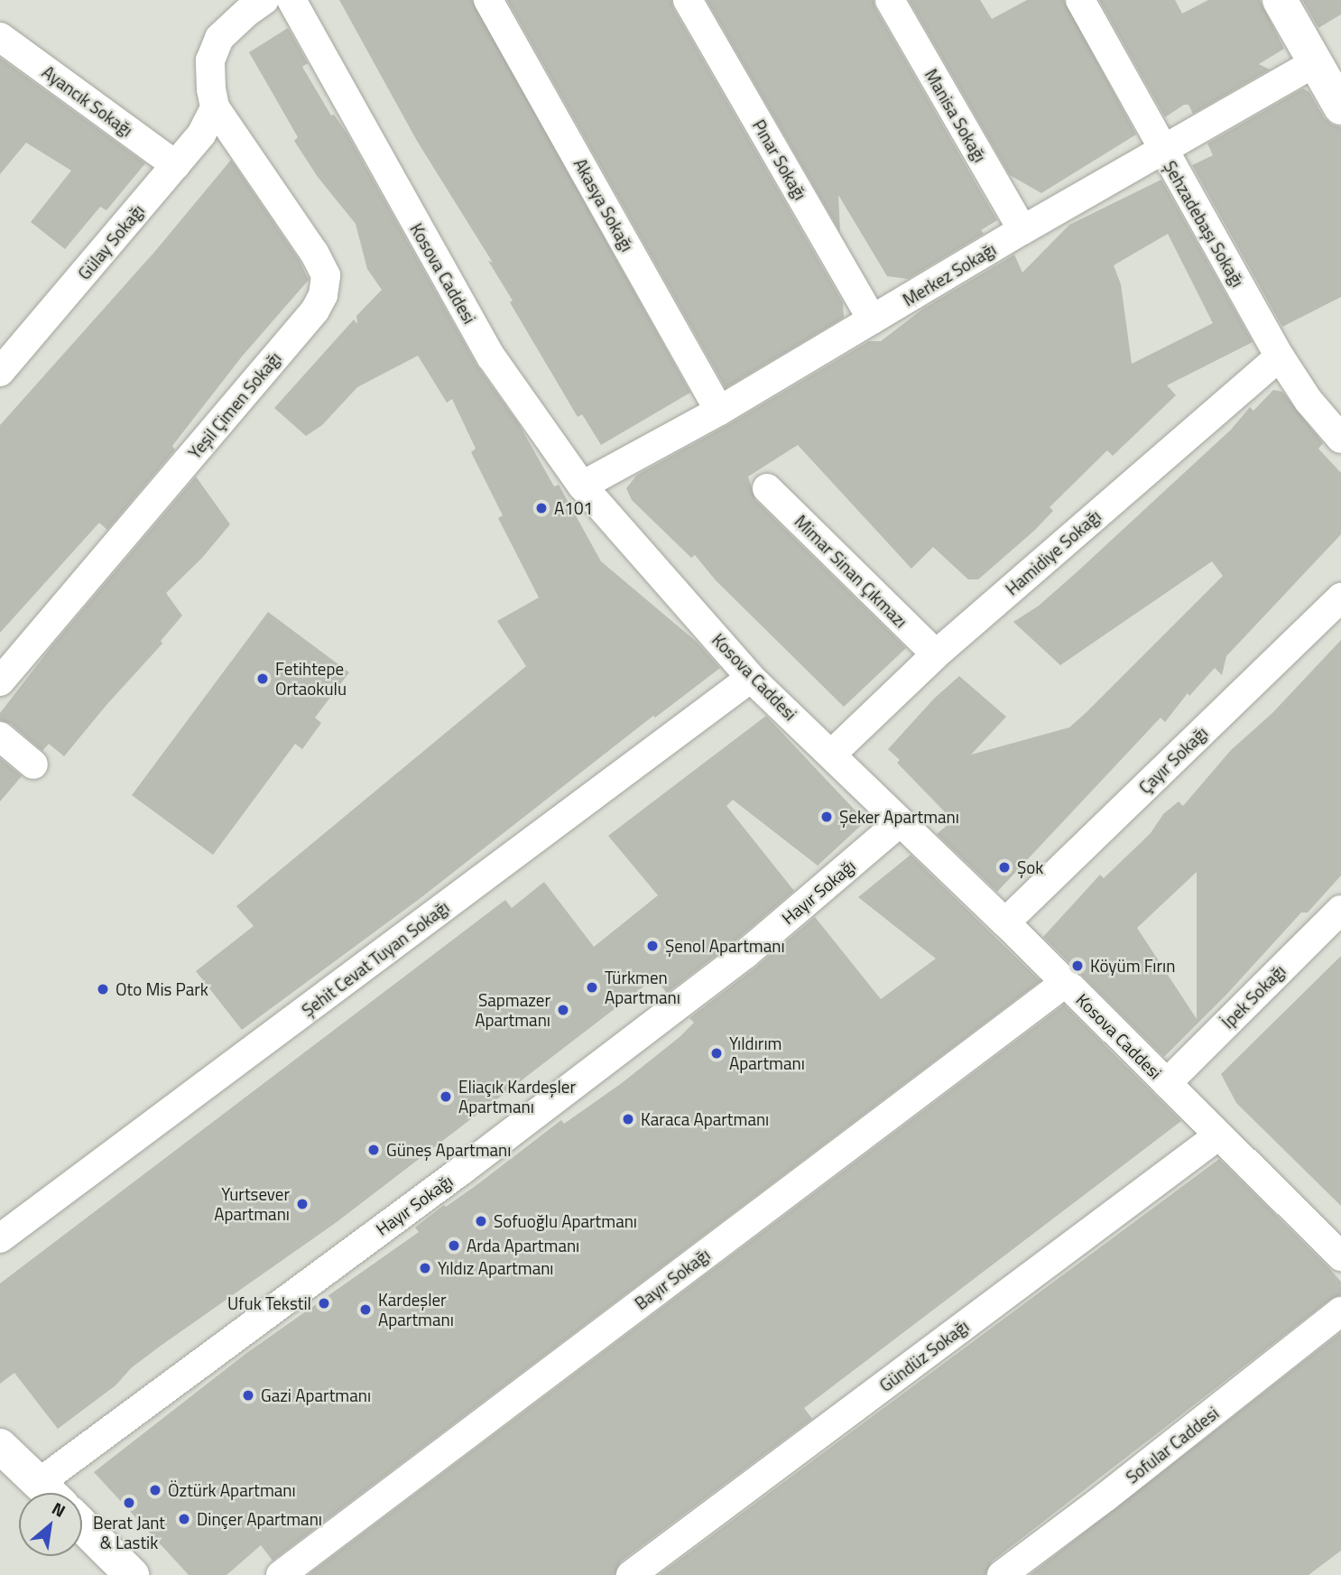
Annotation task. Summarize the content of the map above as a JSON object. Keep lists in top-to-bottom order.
{
  "streets": {
    "street": [
      "Ayancık Sokağı",
      "Manisa Sokağı",
      "Pınar Sokağı",
      "Akasya Sokağı",
      "Şehzadebaşı Sokağı",
      "Gülay Sokağı",
      "Kosova Caddesi",
      "Merkez Sokağı",
      "Yeşil Çimen Sokağı",
      "Hamidiye Sokağı",
      "Mimar Sinan Çıkmazı",
      "Çayır Sokağı",
      "Hayır Sokağı",
      "Şehit Cevat Tuyan Sokağı",
      "İpek Sokağı",
      "Bayır Sokağı",
      "Gündüz Sokağı",
      "Sofular Caddesi"
    ]
  },
  "crossings": [
    ["Ayancık Sokağı", "Gülay Sokağı"],
    ["Manisa Sokağı", "Merkez Sokağı"],
    ["Pınar Sokağı", "Merkez Sokağı"],
    ["Akasya Sokağı", "Merkez Sokağı"],
    ["Şehzadebaşı Sokağı", "Merkez Sokağı"],
    ["Şehzadebaşı Sokağı", "Hamidiye Sokağı"],
    ["Gülay Sokağı", "Yeşil Çimen Sokağı"],
    ["Kosova Caddesi", "Merkez Sokağı"],
    ["Kosova Caddesi", "Hamidiye Sokağı"],
    ["Kosova Caddesi", "Çayır Sokağı"],
    ["Kosova Caddesi", "Hayır Sokağı"],
    ["Kosova Caddesi", "Şehit Cevat Tuyan Sokağı"],
    ["Kosova Caddesi", "İpek Sokağı"],
    ["Kosova Caddesi", "Bayır Sokağı"],
    ["Kosova Caddesi", "Gündüz Sokağı"],
    ["Hamidiye Sokağı", "Mimar Sinan Çıkmazı"]
  ],
  "places": [
    "A101",
    "Fetihtepe Ortaokulu",
    "Şeker Apartmanı",
    "Şok",
    "Şenol Apartmanı",
    "Köyüm Fırın",
    "Türkmen Apartmanı",
    "Oto Mis Park",
    "Sapmazer Apartmanı",
    "Yıldırım Apartmanı",
    "Eliaçık Kardeşler Apartmanı",
    "Karaca Apartmanı",
    "Güneş Apartmanı",
    "Yurtsever Apartmanı",
    "Sofuoğlu Apartmanı",
    "Arda Apartmanı",
    "Yıldız Apartmanı",
    "Ufuk Tekstil",
    "Kardeşler Apartmanı",
    "Gazi Apartmanı",
    "Öztürk Apartmanı",
    "Berat Jant & Lastik",
    "Dinçer Apartmanı"
  ],
  "north": "top right"
}
